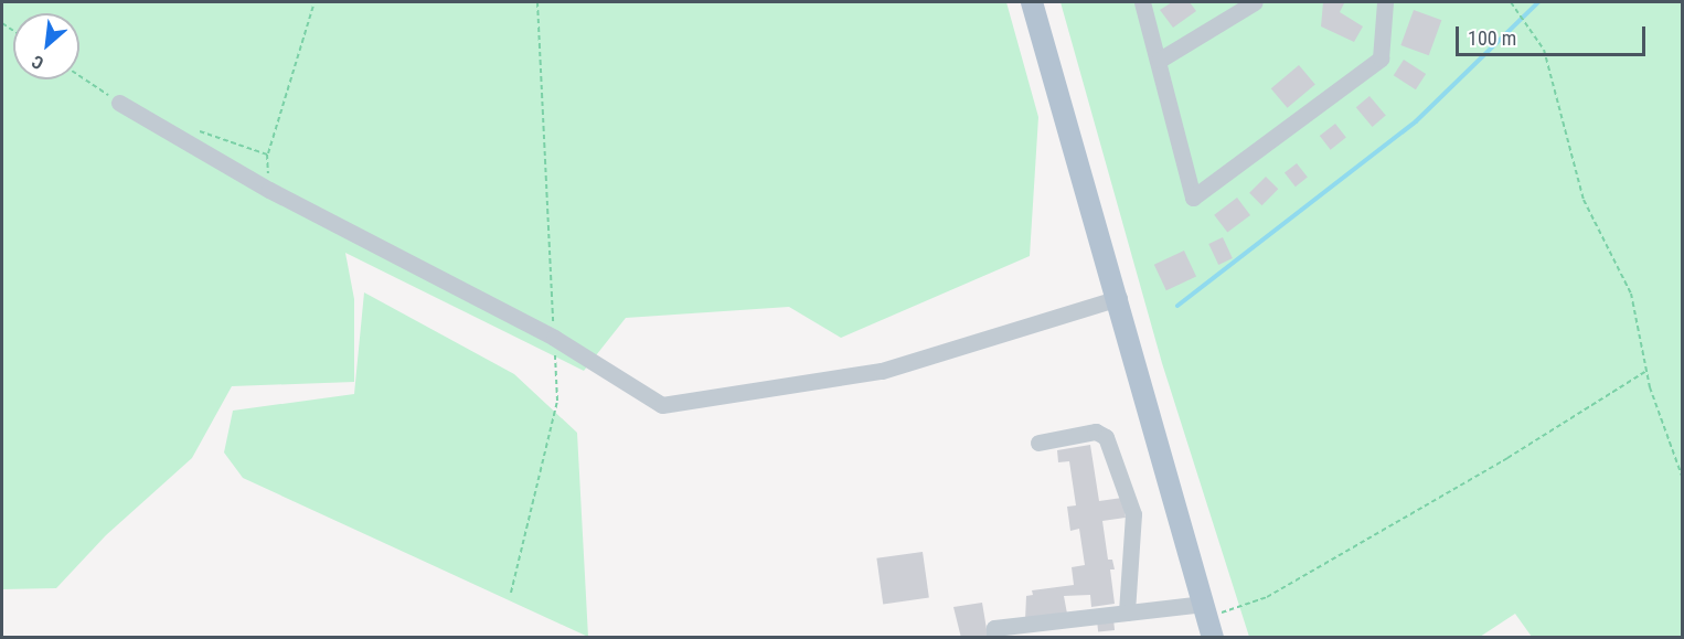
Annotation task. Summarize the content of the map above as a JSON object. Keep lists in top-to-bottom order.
{
  "scale_bar": "100 m",
  "north": "bottom left"
}
